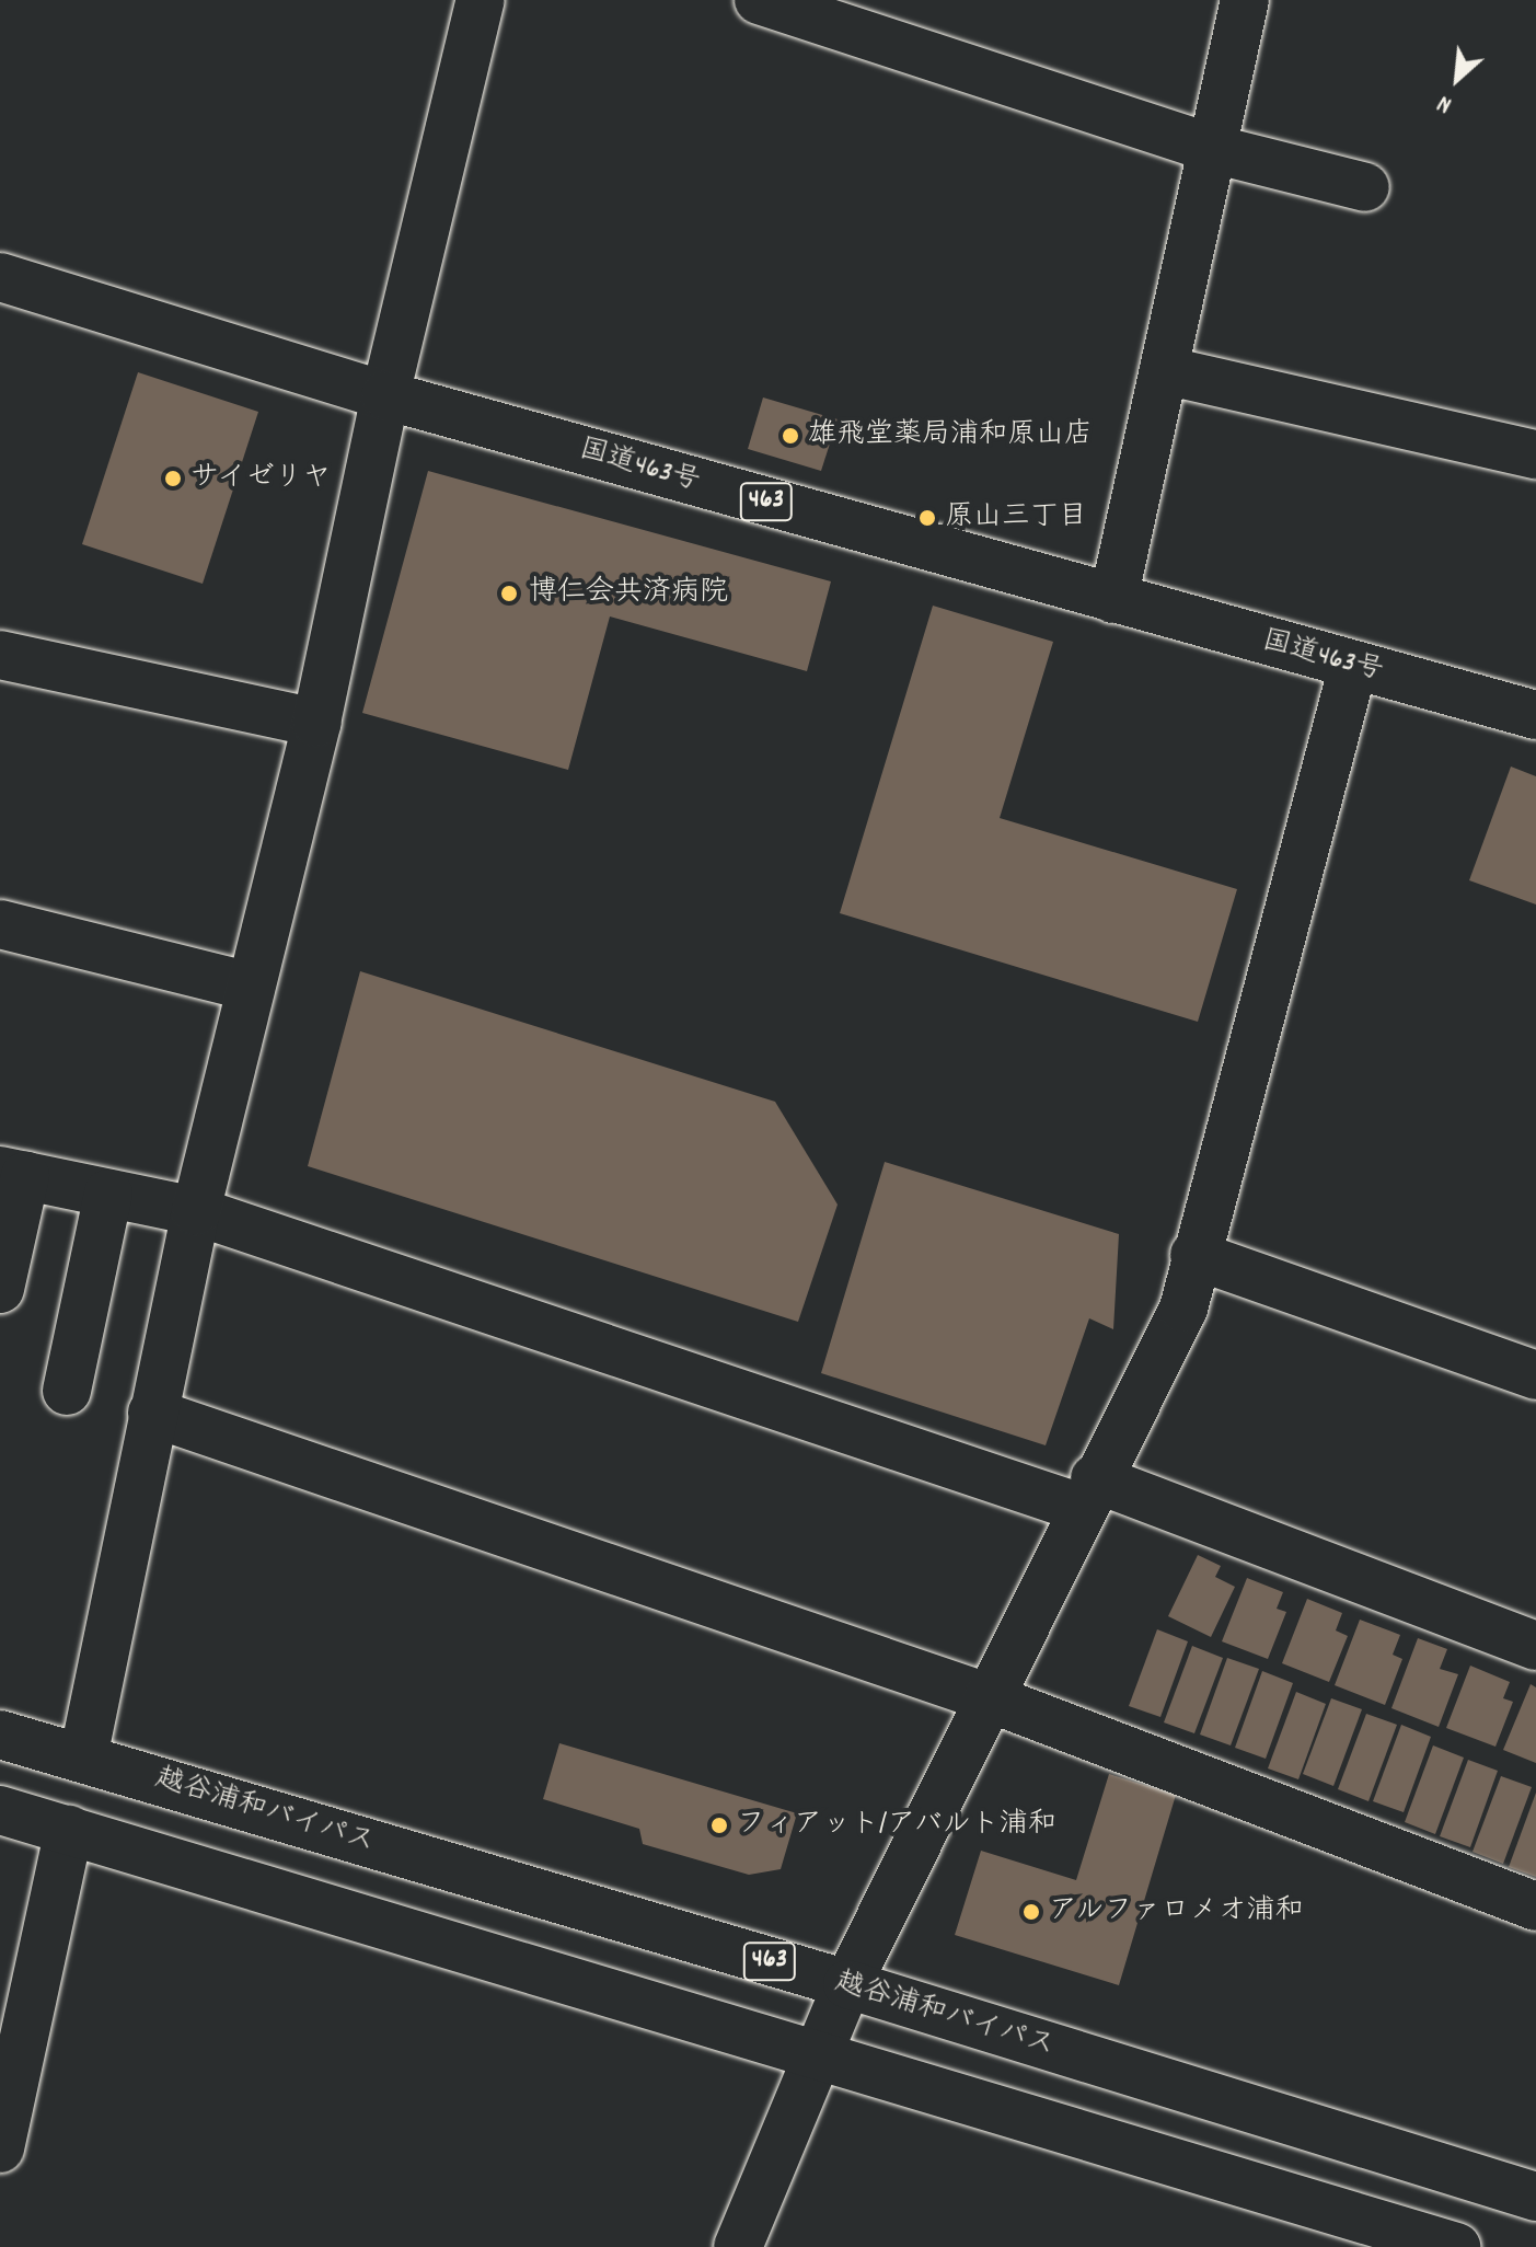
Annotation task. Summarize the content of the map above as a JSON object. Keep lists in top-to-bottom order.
{
  "streets": {
    "main road": ["国道463号", "463", "越谷浦和バイパス"]
  },
  "places": [
    "雄飛堂薬局浦和原山店",
    "サイゼリヤ",
    "原山三丁目",
    "博仁会共済病院",
    "フィアット/アバルト浦和",
    "アルファロメオ浦和"
  ],
  "north": "bottom left"
}
